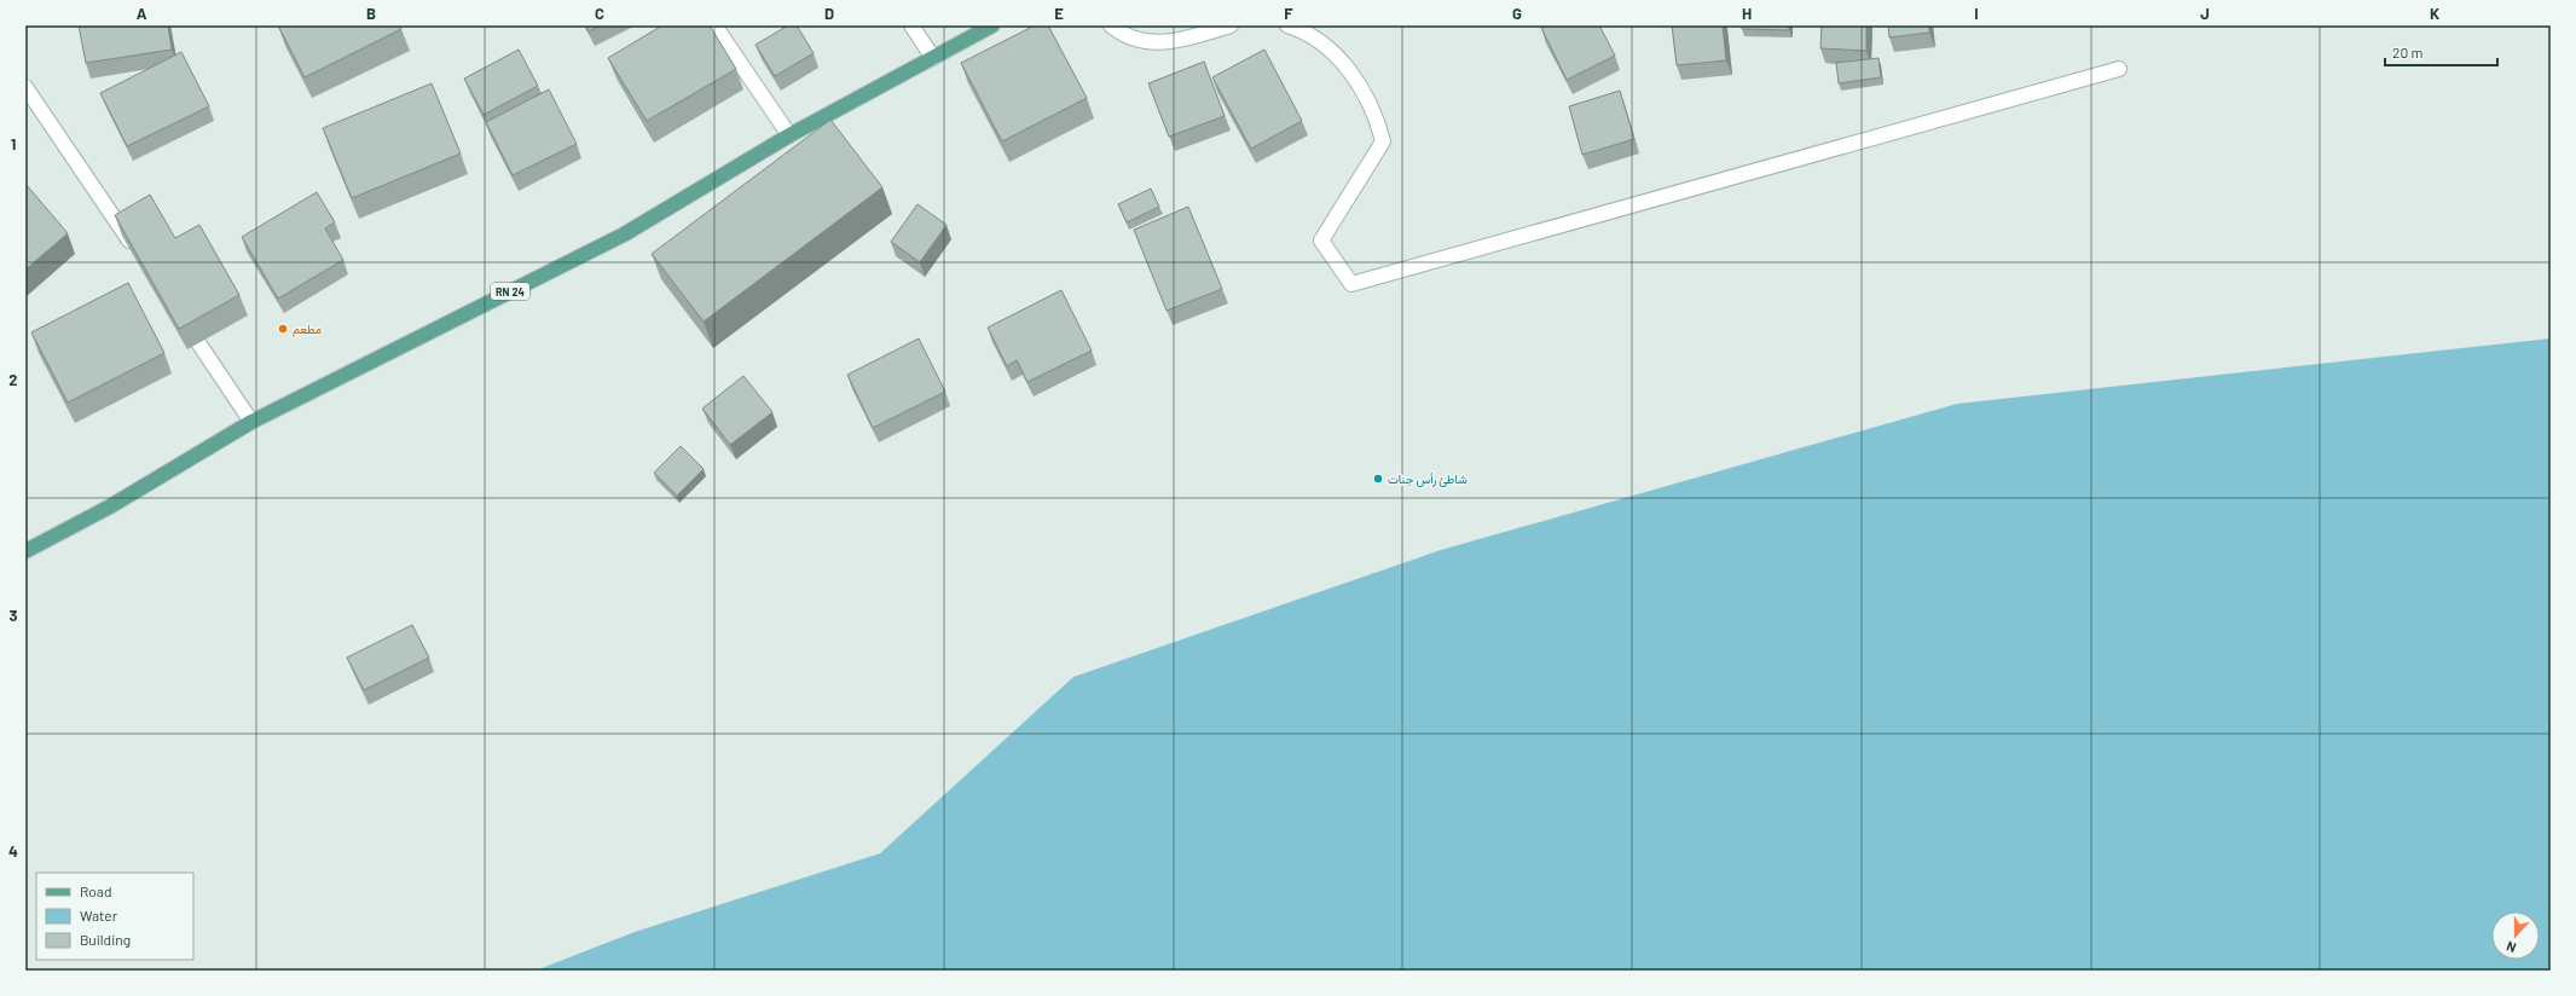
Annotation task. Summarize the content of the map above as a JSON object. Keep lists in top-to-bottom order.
{
  "streets": {
    "main road": ["RN 24"]
  },
  "places": ["مطعم", "شاطئ رأس جنات"],
  "legend": ["Road", "Water", "Building"],
  "scale_bar": "20 m",
  "north": "bottom",
  "grid": {
    "columns": [
      "A",
      "B",
      "C",
      "D",
      "E",
      "F",
      "G",
      "H",
      "I",
      "J",
      "K"
    ],
    "rows": [
      "1",
      "2",
      "3",
      "4"
    ]
  }
}
